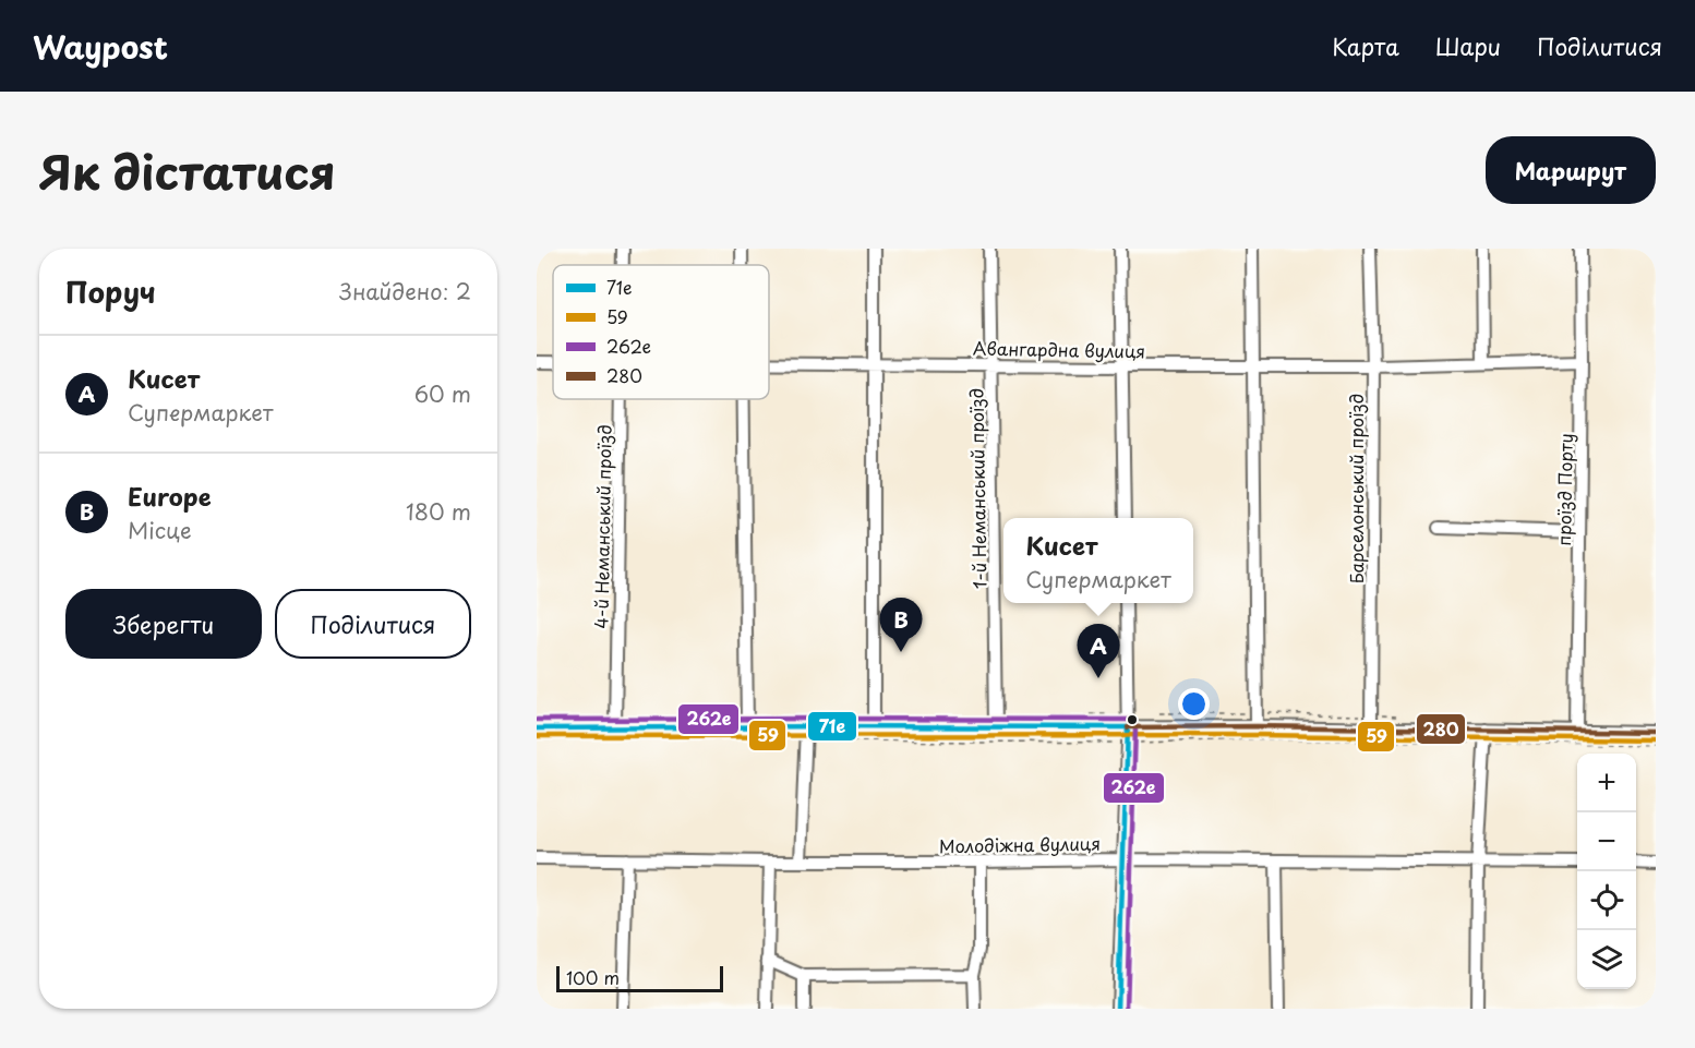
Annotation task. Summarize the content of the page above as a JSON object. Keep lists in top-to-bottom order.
{
  "streets": {
    "street": [
      "Авангардна вулиця",
      "1-й Неманський проїзд",
      "Барселонський проїзд",
      "проїзд Порту",
      "4-й Неманський проїзд",
      "Молодіжна вулиця"
    ]
  },
  "crossings": [
    ["Авангардна вулиця", "1-й Неманський проїзд"],
    ["Авангардна вулиця", "Барселонський проїзд"],
    ["Авангардна вулиця", "проїзд Порту"]
  ],
  "lines": [
    "transit line 262е",
    "transit line 71е",
    "transit line 280",
    "transit line 59"
  ],
  "legend": [
    "71е",
    "59",
    "262е",
    "280"
  ],
  "scale_bar": "100 m",
  "page": {
    "header": "Waypost",
    "nav": ["Карта", "Шари", "Поділитися"],
    "title": "Як дістатися",
    "buttons": [
      "Маршрут",
      ["Зберегти", "Поділитися"]
    ],
    "heading": ["Поруч", "Знайдено: 2"],
    "list": [
      {
        "mark": "A",
        "name": "Кисет",
        "note": "Супермаркет",
        "value": "60 m"
      },
      {
        "mark": "B",
        "name": "Europe",
        "note": "Місце",
        "value": "180 m"
      }
    ],
    "popup": ["Кисет", "Супермаркет"],
    "pins": ["B", "A"],
    "map_buttons": ["+", "−"],
    "scale": "100 m"
  }
}
